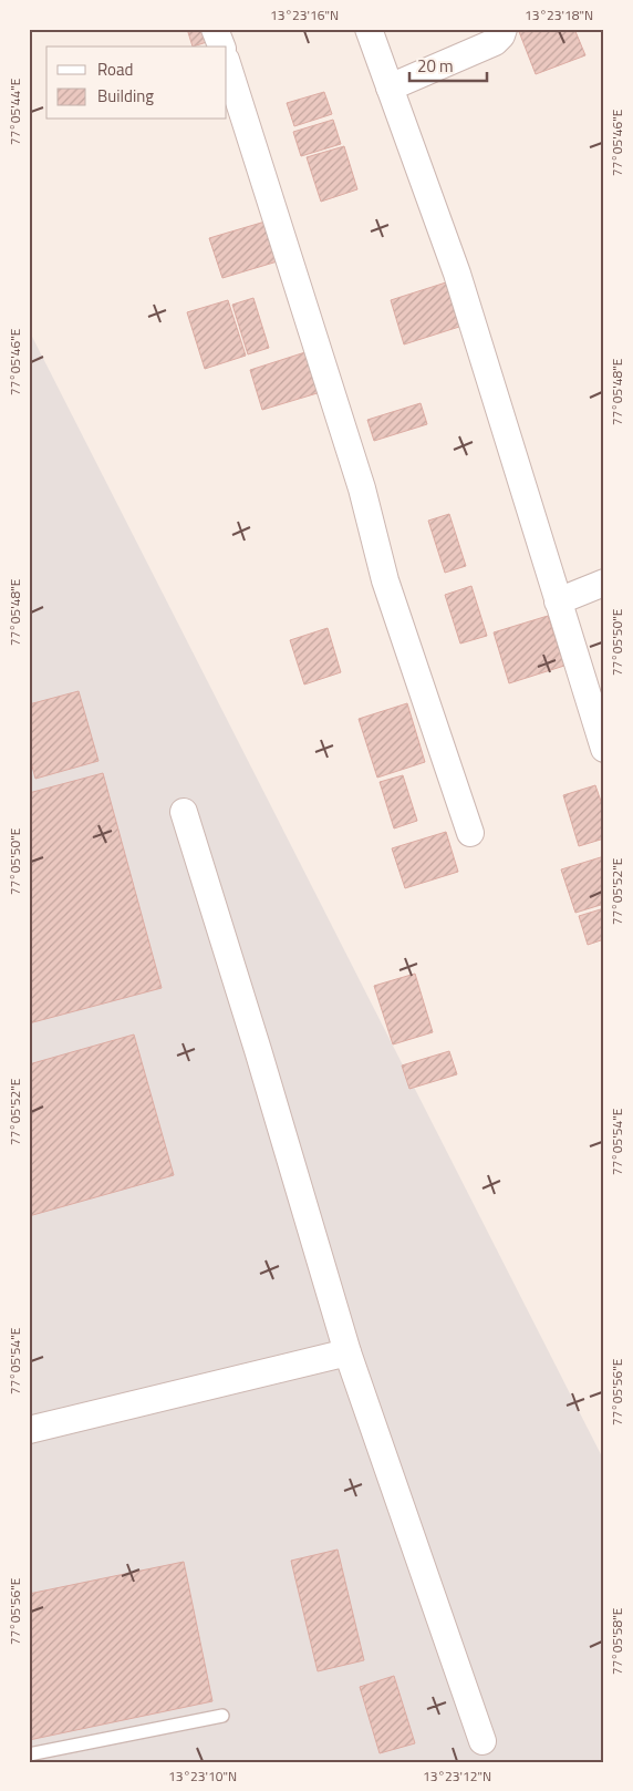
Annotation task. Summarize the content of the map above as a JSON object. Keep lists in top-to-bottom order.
{
  "legend": ["Road", "Building"],
  "scale_bar": "20 m",
  "coordinates": [
    "13°23'16\"N",
    "13°23'18\"N",
    "77°05'44\"E",
    "77°05'46\"E",
    "77°05'48\"E",
    "77°05'50\"E",
    "77°05'52\"E",
    "77°05'54\"E",
    "77°05'56\"E",
    "77°05'58\"E",
    "13°23'10\"N",
    "13°23'12\"N"
  ]
}
